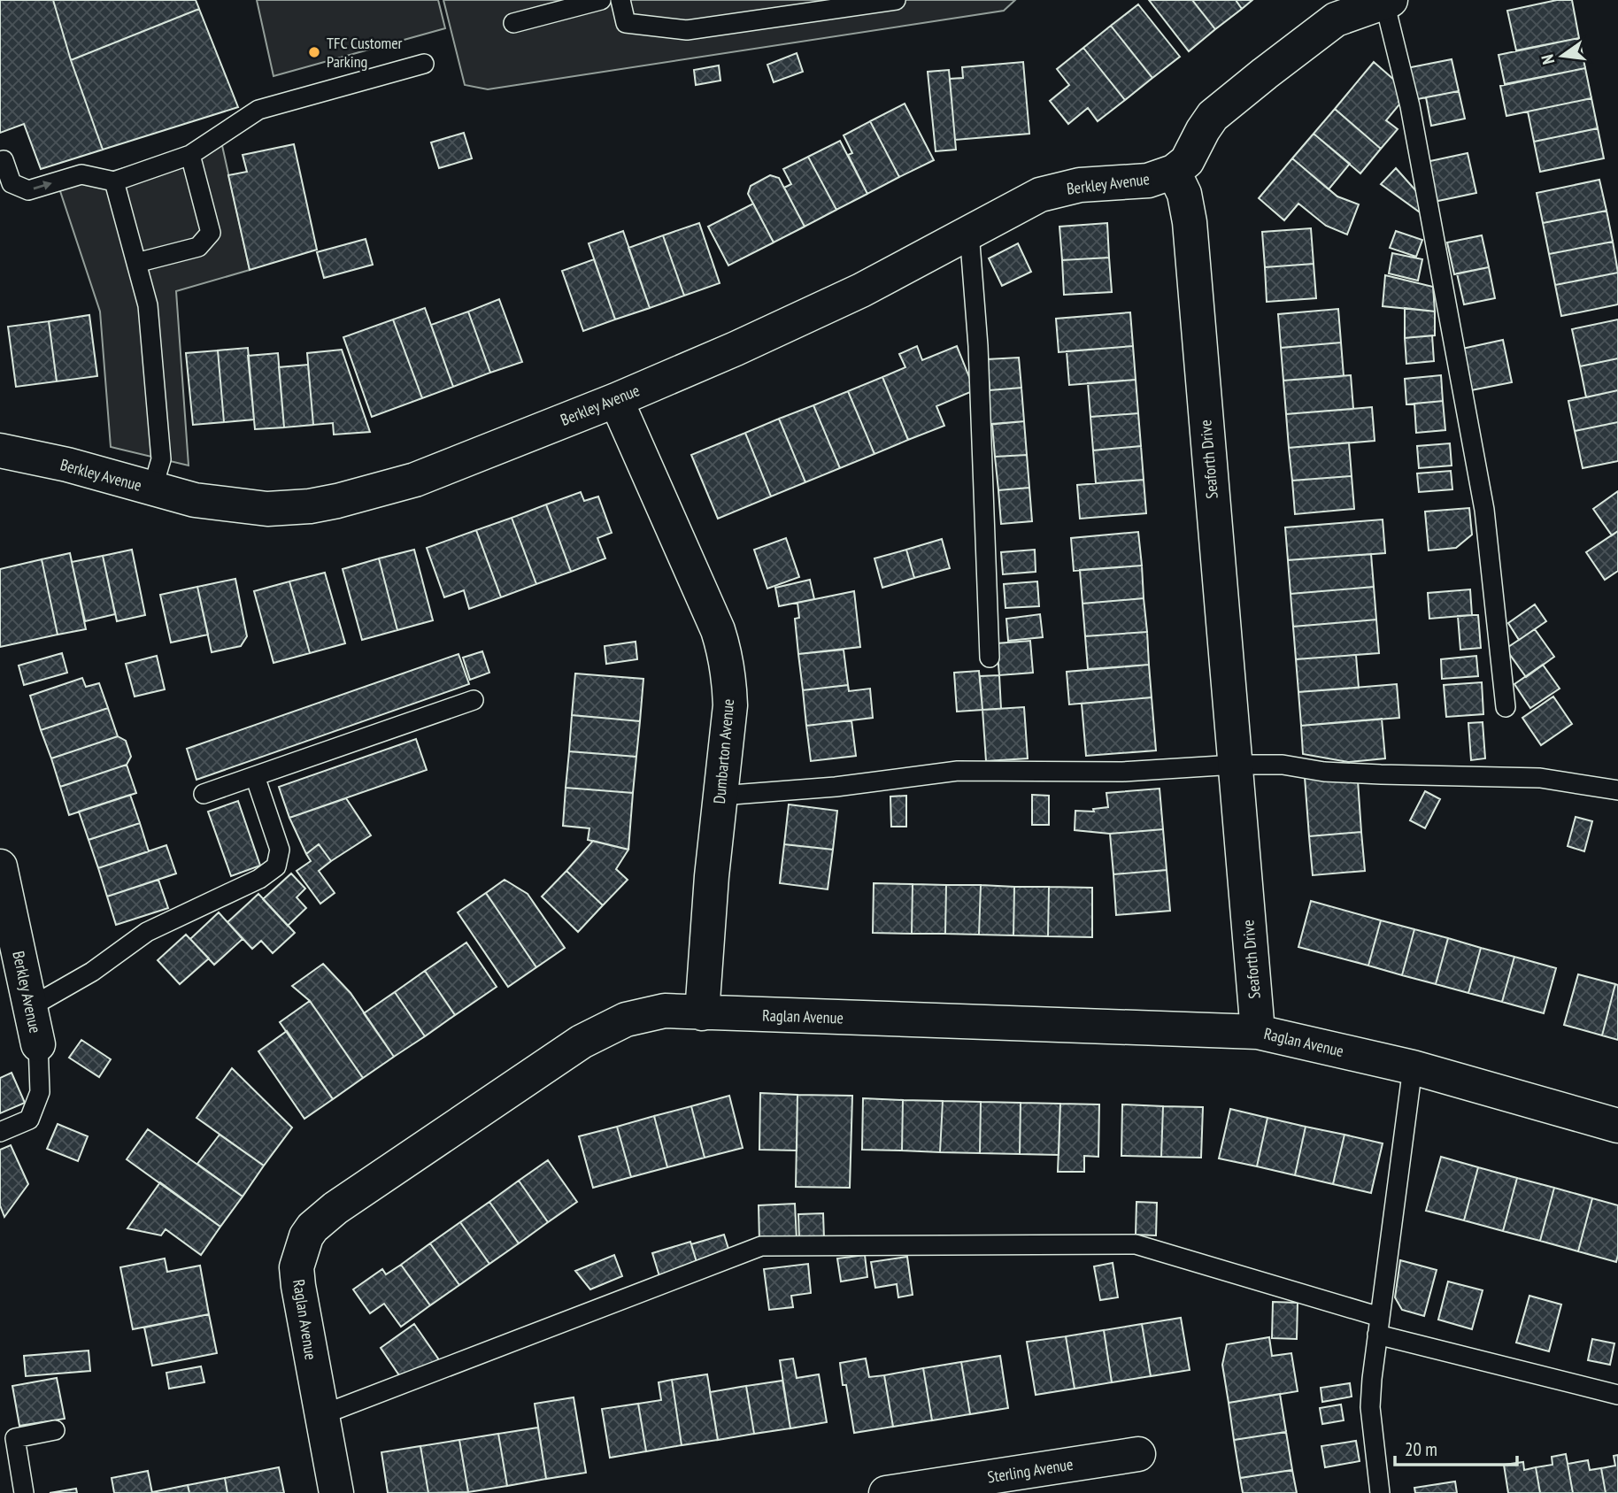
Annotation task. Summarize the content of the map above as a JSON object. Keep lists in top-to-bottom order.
{
  "streets": {
    "street": [
      "Berkley Avenue",
      "Seaforth Drive",
      "Dumbarton Avenue",
      "Raglan Avenue",
      "Sterling Avenue"
    ]
  },
  "crossings": [
    ["Berkley Avenue", "Seaforth Drive"],
    ["Berkley Avenue", "Dumbarton Avenue"],
    ["Seaforth Drive", "Raglan Avenue"],
    ["Dumbarton Avenue", "Raglan Avenue"]
  ],
  "places": ["TFC Customer Parking"],
  "scale_bar": "20 m",
  "north": "left"
}
